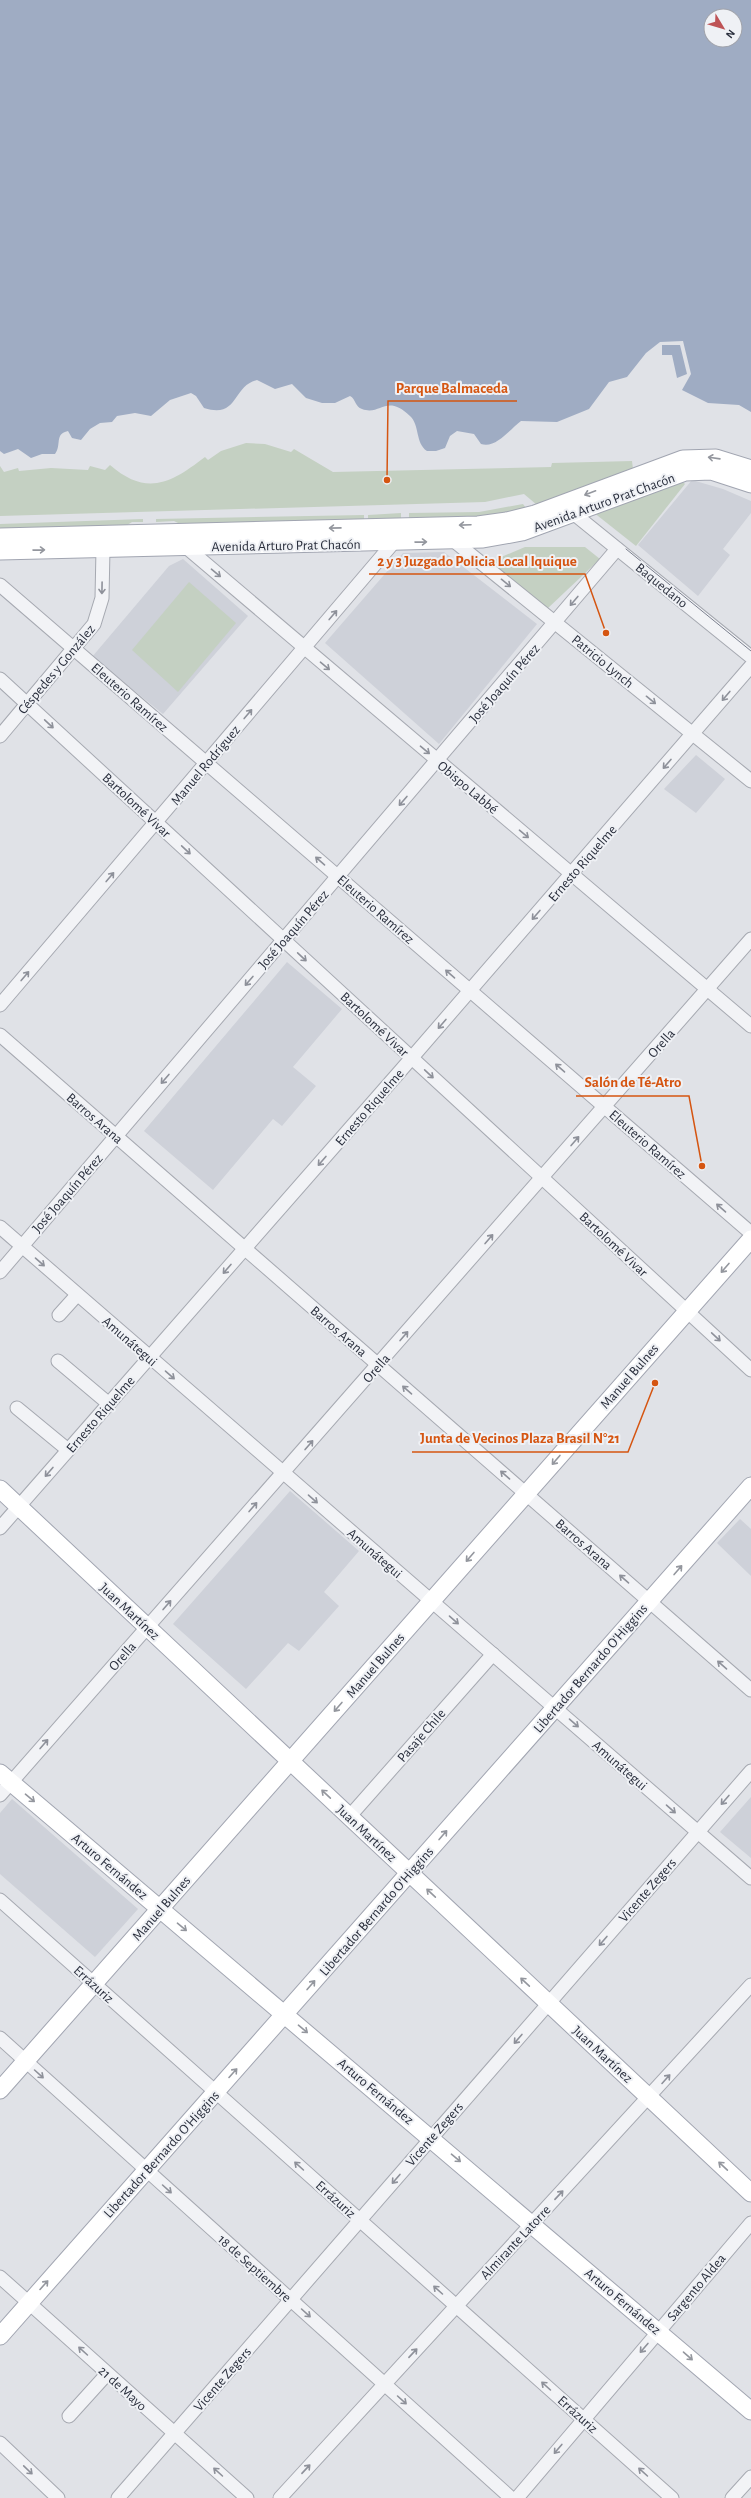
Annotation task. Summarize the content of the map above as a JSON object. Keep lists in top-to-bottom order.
{
  "streets": {
    "main road": [
      "Avenida Arturo Prat Chacón",
      "Manuel Bulnes",
      "Juan Martínez",
      "Libertador Bernardo O'Higgins",
      "Arturo Fernández"
    ],
    "street": [
      "Baquedano",
      "Patricio Lynch",
      "Céspedes y González",
      "José Joaquín Pérez",
      "Eleuterio Ramírez",
      "Manuel Rodríguez",
      "Obispo Labbé",
      "Bartolomé Vivar",
      "Ernesto Riquelme",
      "Orella",
      "Barros Arana",
      "Amunátegui",
      "Pasaje Chile",
      "Vicente Zegers",
      "Errázuriz",
      "Almirante Latorre",
      "18 de Septiembre",
      "Sargento Aldea",
      "21 de Mayo"
    ]
  },
  "crossings": [
    ["Avenida Arturo Prat Chacón", "Baquedano"],
    ["Avenida Arturo Prat Chacón", "Patricio Lynch"],
    ["Avenida Arturo Prat Chacón", "Céspedes y González"],
    ["Avenida Arturo Prat Chacón", "Manuel Rodríguez"],
    ["Avenida Arturo Prat Chacón", "Obispo Labbé"],
    ["Baquedano", "José Joaquín Pérez"],
    ["Patricio Lynch", "José Joaquín Pérez"],
    ["Patricio Lynch", "Ernesto Riquelme"],
    ["Céspedes y González", "Eleuterio Ramírez"],
    ["Céspedes y González", "Bartolomé Vivar"],
    ["José Joaquín Pérez", "Eleuterio Ramírez"],
    ["José Joaquín Pérez", "Obispo Labbé"],
    ["José Joaquín Pérez", "Bartolomé Vivar"],
    ["José Joaquín Pérez", "Barros Arana"],
    ["José Joaquín Pérez", "Amunátegui"],
    ["Eleuterio Ramírez", "Manuel Rodríguez"],
    ["Eleuterio Ramírez", "Ernesto Riquelme"],
    ["Eleuterio Ramírez", "Orella"],
    ["Manuel Rodríguez", "Obispo Labbé"],
    ["Manuel Rodríguez", "Bartolomé Vivar"],
    ["Obispo Labbé", "Ernesto Riquelme"],
    ["Obispo Labbé", "Orella"],
    ["Bartolomé Vivar", "Ernesto Riquelme"],
    ["Bartolomé Vivar", "Orella"],
    ["Bartolomé Vivar", "Manuel Bulnes"],
    ["Ernesto Riquelme", "Barros Arana"],
    ["Ernesto Riquelme", "Amunátegui"],
    ["Ernesto Riquelme", "Juan Martínez"],
    ["Orella", "Barros Arana"],
    ["Orella", "Amunátegui"],
    ["Orella", "Juan Martínez"],
    ["Orella", "Arturo Fernández"],
    ["Barros Arana", "Manuel Bulnes"],
    ["Barros Arana", "Libertador Bernardo O'Higgins"],
    ["Amunátegui", "Manuel Bulnes"],
    ["Amunátegui", "Libertador Bernardo O'Higgins"],
    ["Amunátegui", "Pasaje Chile"],
    ["Amunátegui", "Vicente Zegers"],
    ["Manuel Bulnes", "Juan Martínez"],
    ["Manuel Bulnes", "Arturo Fernández"],
    ["Manuel Bulnes", "Errázuriz"],
    ["Manuel Bulnes", "18 de Septiembre"],
    ["Juan Martínez", "Libertador Bernardo O'Higgins"],
    ["Juan Martínez", "Pasaje Chile"],
    ["Juan Martínez", "Vicente Zegers"],
    ["Juan Martínez", "Almirante Latorre"],
    ["Libertador Bernardo O'Higgins", "Arturo Fernández"],
    ["Libertador Bernardo O'Higgins", "Errázuriz"],
    ["Libertador Bernardo O'Higgins", "18 de Septiembre"],
    ["Libertador Bernardo O'Higgins", "21 de Mayo"],
    ["Arturo Fernández", "Vicente Zegers"],
    ["Arturo Fernández", "Almirante Latorre"],
    ["Arturo Fernández", "Sargento Aldea"],
    ["Vicente Zegers", "Errázuriz"],
    ["Vicente Zegers", "18 de Septiembre"],
    ["Vicente Zegers", "21 de Mayo"],
    ["Errázuriz", "Almirante Latorre"],
    ["Errázuriz", "Sargento Aldea"],
    ["Almirante Latorre", "18 de Septiembre"]
  ],
  "one_way": [
    "Patricio Lynch",
    "Céspedes y González",
    "José Joaquín Pérez",
    "Eleuterio Ramírez",
    "Manuel Rodríguez",
    "Obispo Labbé",
    "Bartolomé Vivar",
    "Ernesto Riquelme",
    "Orella",
    "Barros Arana",
    "Amunátegui",
    "Manuel Bulnes",
    "Juan Martínez",
    "Libertador Bernardo O'Higgins",
    "Arturo Fernández",
    "Vicente Zegers",
    "Errázuriz",
    "Almirante Latorre",
    "18 de Septiembre",
    "Sargento Aldea",
    "21 de Mayo"
  ],
  "places": [
    "Parque Balmaceda",
    "2 y 3 Juzgado Policia Local Iquique",
    "Salón de Té-Atro",
    "Junta de Vecinos Plaza Brasil N°21"
  ],
  "north": "bottom right"
}
